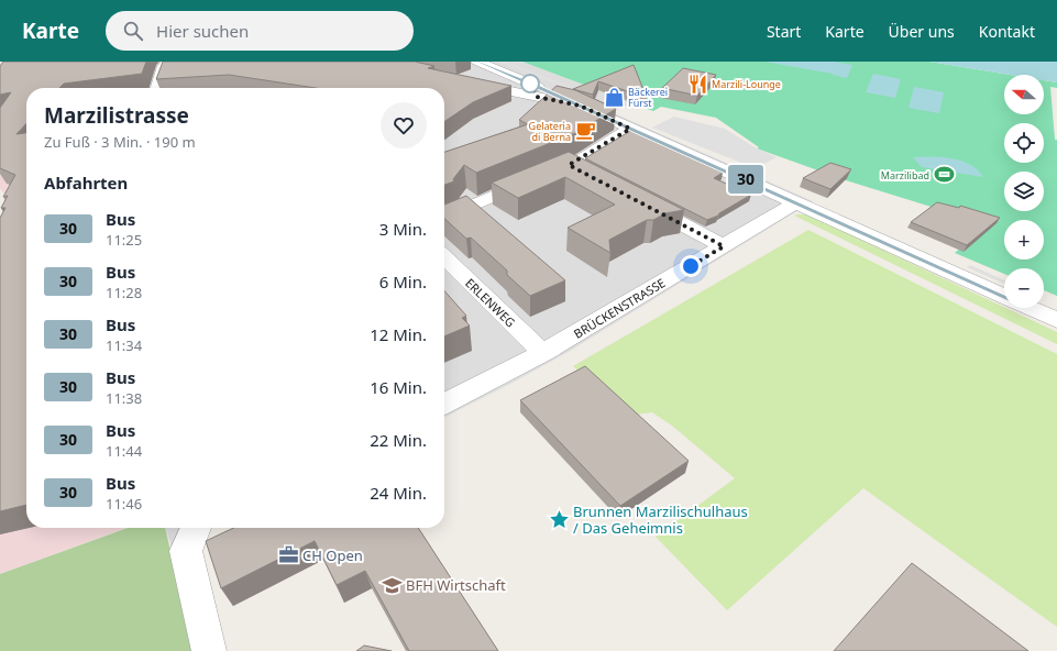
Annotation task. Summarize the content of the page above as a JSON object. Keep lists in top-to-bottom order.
{
  "streets": {
    "street": ["ERLENWEG", "BRÜCKENSTRASSE"]
  },
  "crossings": [
    ["ERLENWEG", "BRÜCKENSTRASSE"]
  ],
  "places": {
    "restaurant": ["Marzili-Lounge"],
    "shop": ["Bäckerei Fürst"],
    "cafe": ["Gelateria di Berna"],
    "sports": ["Marzilibad"],
    "place": ["Brunnen Marzilischulhaus / Das Geheimnis"],
    "office": ["CH Open"],
    "school or university": ["BFH Wirtschaft"]
  },
  "lines": ["bus line 30"],
  "north": "left",
  "page": {
    "header": "Karte",
    "search": "Hier suchen",
    "nav": [
      "Start",
      "Karte",
      "Über uns",
      "Kontakt"
    ],
    "on_map": "30",
    "map_buttons": ["+", "−"],
    "heading": [
      ["Marzilistrasse", "Zu Fuß · 3 Min. · 190 m"],
      "Abfahrten"
    ],
    "list": [
      {
        "mark": "30",
        "name": "Bus",
        "note": "11:25",
        "value": "3 Min."
      },
      {
        "mark": "30",
        "name": "Bus",
        "note": "11:28",
        "value": "6 Min."
      },
      {
        "mark": "30",
        "name": "Bus",
        "note": "11:34",
        "value": "12 Min."
      },
      {
        "mark": "30",
        "name": "Bus",
        "note": "11:38",
        "value": "16 Min."
      },
      {
        "mark": "30",
        "name": "Bus",
        "note": "11:44",
        "value": "22 Min."
      },
      {
        "mark": "30",
        "name": "Bus",
        "note": "11:46",
        "value": "24 Min."
      }
    ]
  }
}
